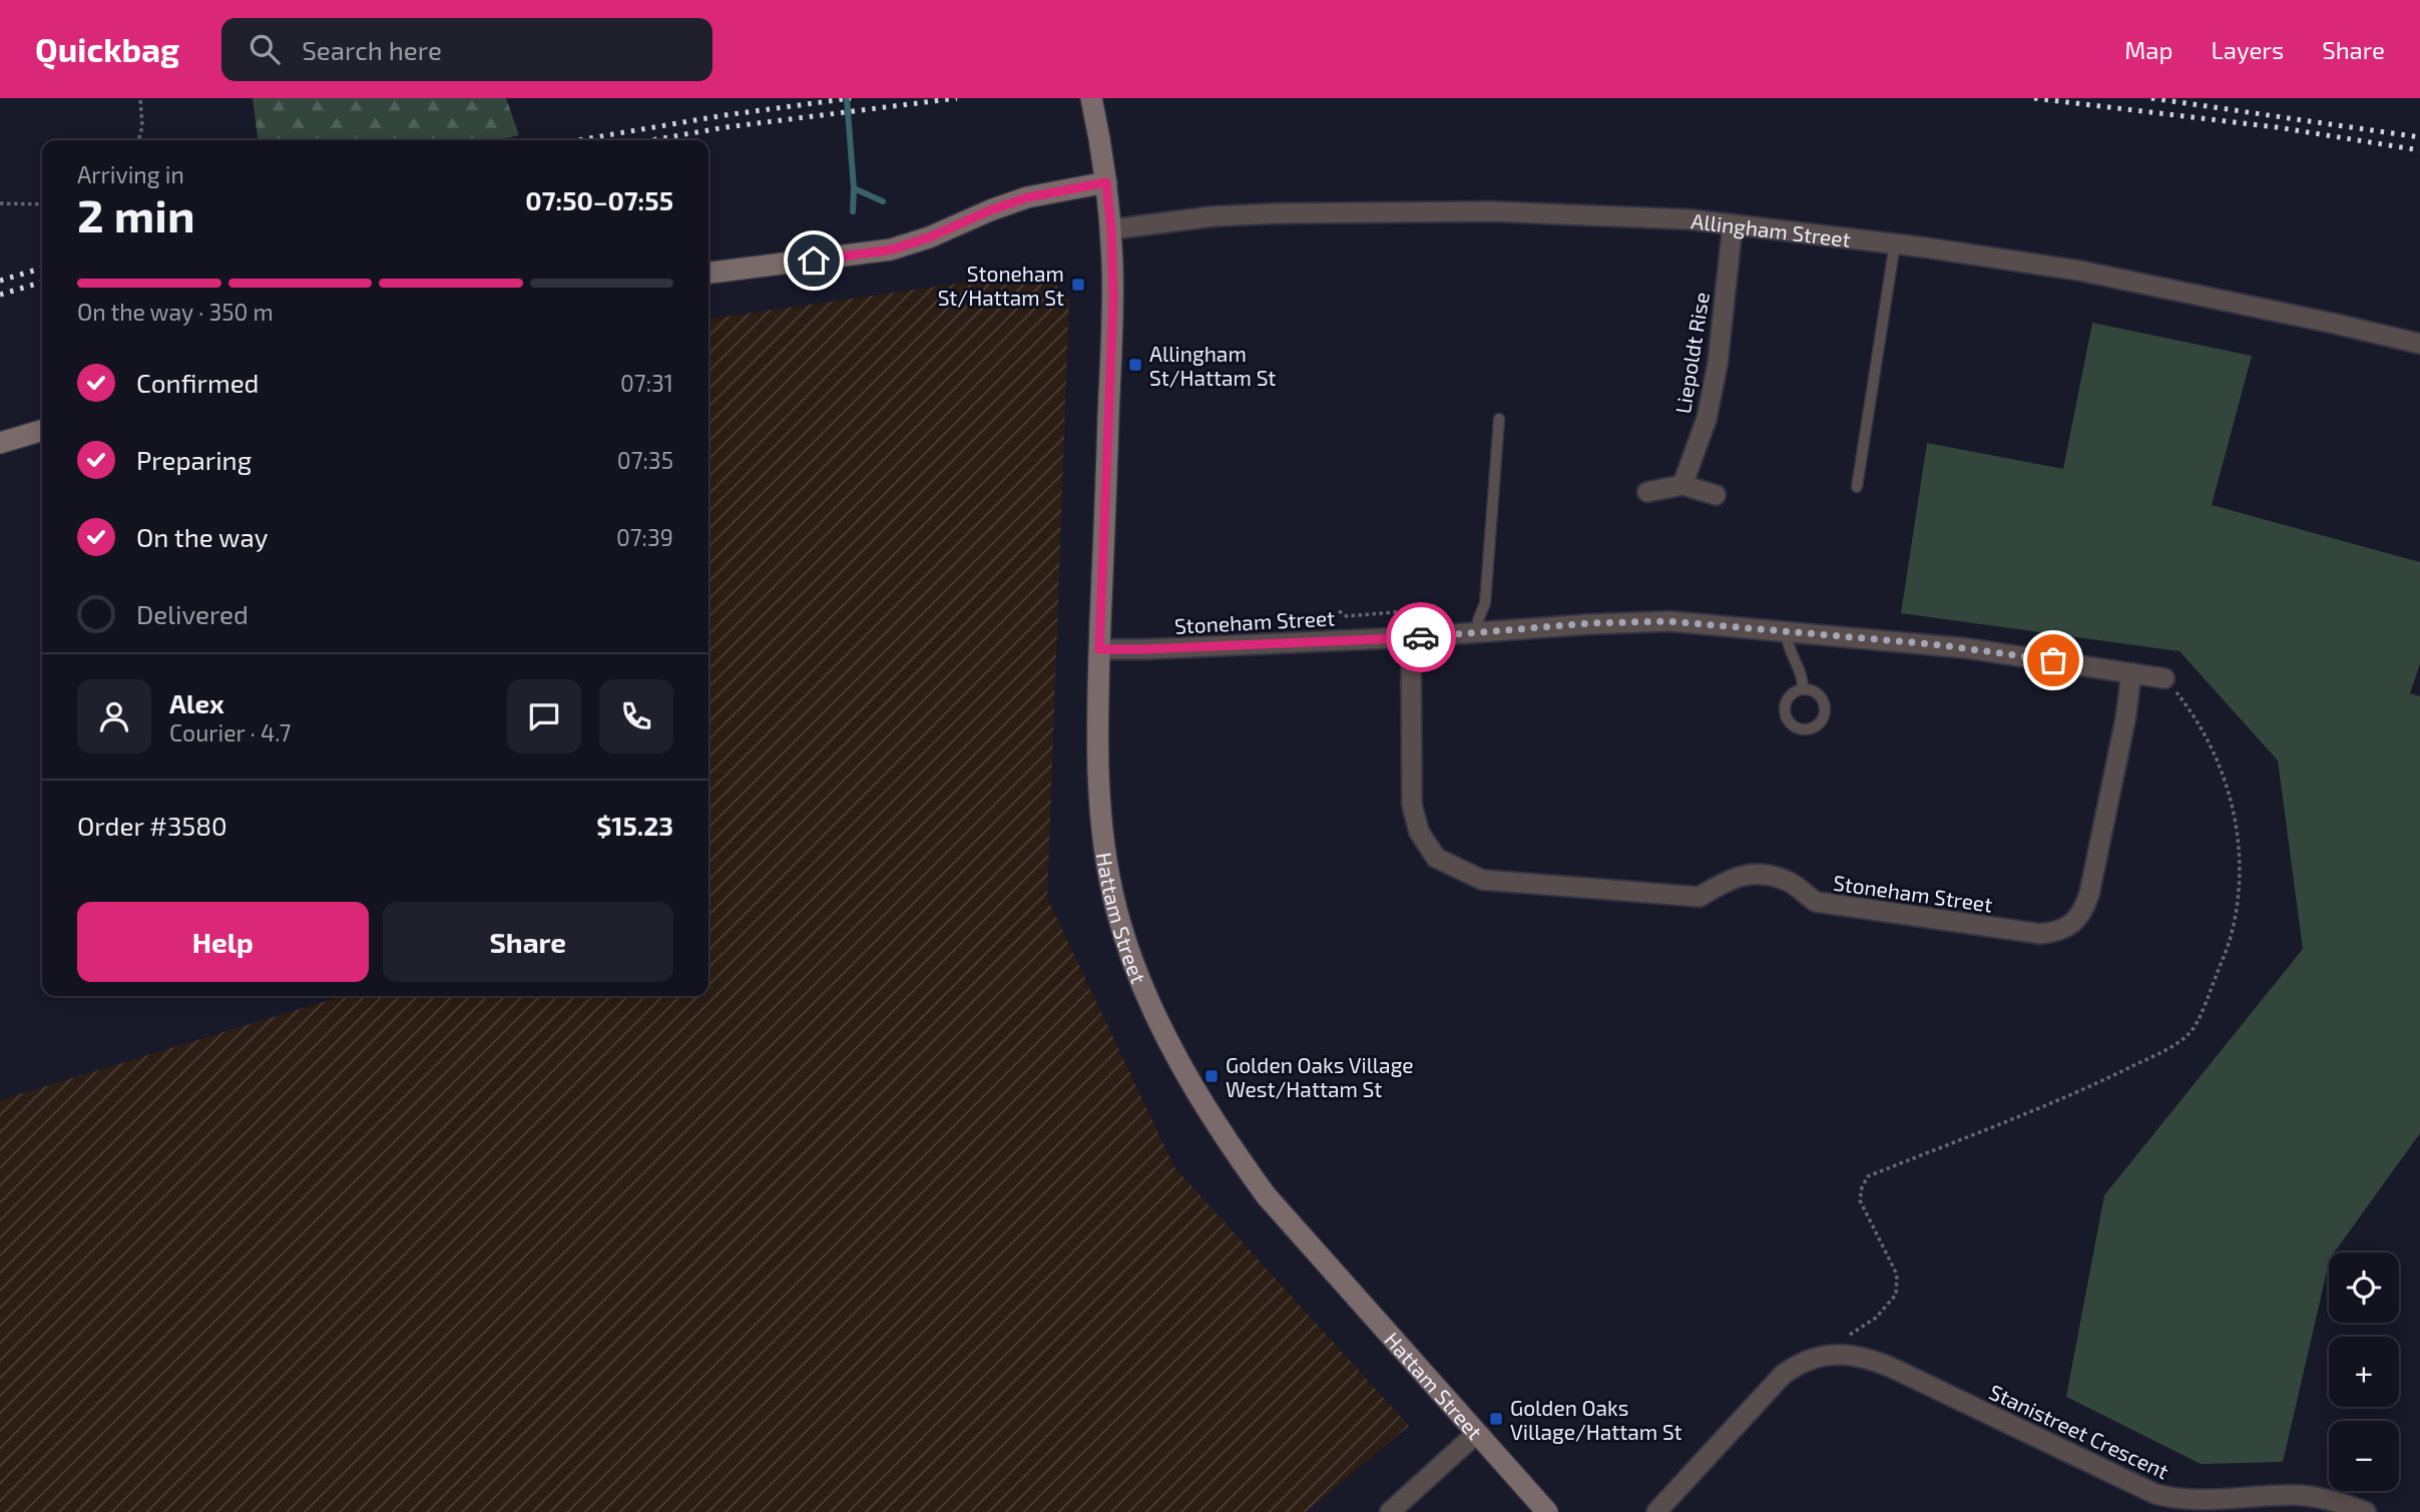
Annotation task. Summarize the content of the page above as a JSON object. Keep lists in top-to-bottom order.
{
  "streets": {
    "main road": ["Hattam Street"],
    "street": [
      "Allingham Street",
      "Liepoldt Rise",
      "Stoneham Street",
      "Stanistreet Crescent"
    ]
  },
  "crossings": [
    ["Allingham Street", "Liepoldt Rise"],
    ["Allingham Street", "Hattam Street"],
    ["Stoneham Street", "Hattam Street"]
  ],
  "places": {
    "transit": [
      "Stoneham St/Hattam St",
      "Allingham St/Hattam St",
      "Golden Oaks Village West/Hattam St",
      "Golden Oaks Village/Hattam St"
    ]
  },
  "page": {
    "header": "Quickbag",
    "search": "Search here",
    "nav": ["Map", "Layers", "Share"],
    "heading": ["2 min", "Arriving in", "07:50–07:55"],
    "panel": [
      "Alex",
      "Courier · 4.7",
      "Order #3580",
      "$15.23"
    ],
    "bar": "On the way · 350 m",
    "list": [
      ["Confirmed", "07:31"],
      ["Preparing", "07:35"],
      ["On the way", "07:39"],
      "Delivered"
    ],
    "buttons": ["Help", "Share"],
    "map_buttons": ["+", "−"]
  }
}
